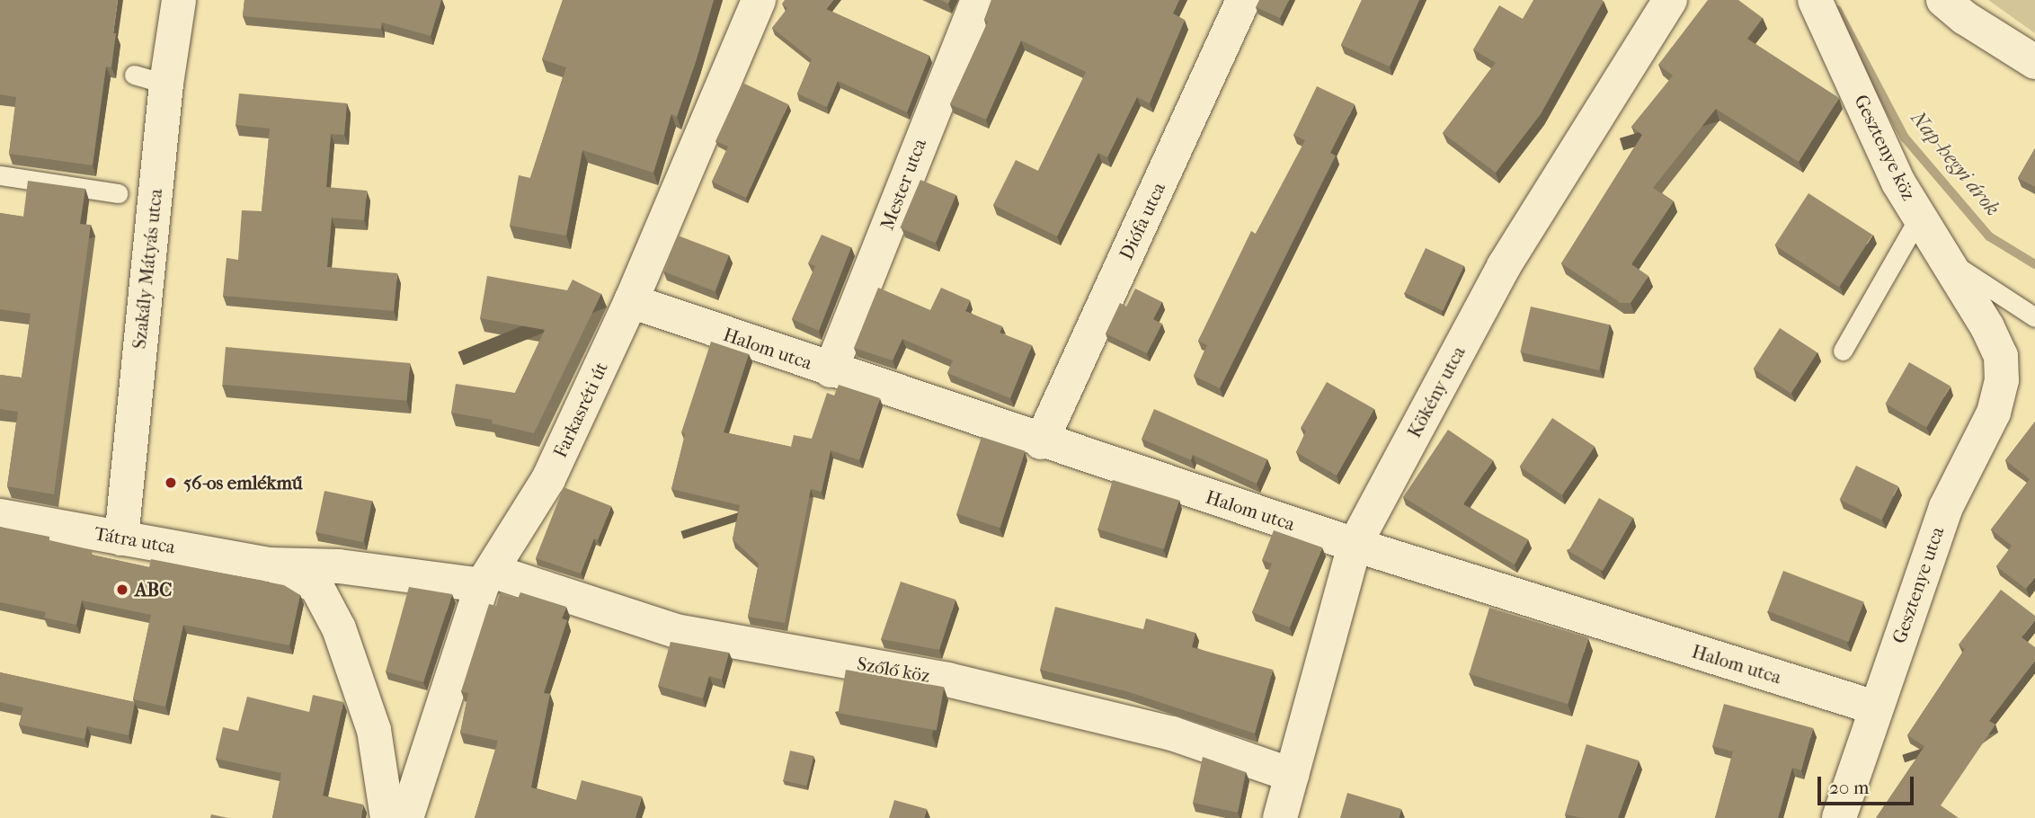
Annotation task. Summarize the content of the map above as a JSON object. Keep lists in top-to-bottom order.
{
  "streets": {
    "street": [
      "Gesztenye köz",
      "Mester utca",
      "Diófa utca",
      "Szakály Mátyás utca",
      "Halom utca",
      "Kökény utca",
      "Farkasréti út",
      "Tátra utca",
      "Gesztenye utca",
      "Szőlő köz"
    ]
  },
  "crossings": [
    ["Gesztenye köz", "Gesztenye utca"],
    ["Mester utca", "Halom utca"],
    ["Diófa utca", "Halom utca"],
    ["Szakály Mátyás utca", "Tátra utca"],
    ["Halom utca", "Kökény utca"],
    ["Halom utca", "Farkasréti út"],
    ["Halom utca", "Gesztenye utca"],
    ["Kökény utca", "Szőlő köz"],
    ["Farkasréti út", "Tátra utca"],
    ["Farkasréti út", "Szőlő köz"],
    ["Tátra utca", "Szőlő köz"]
  ],
  "water": ["Nap-hegyi árok"],
  "places": ["56-os emlékmű", "ABC"],
  "scale_bar": "20 m"
}
